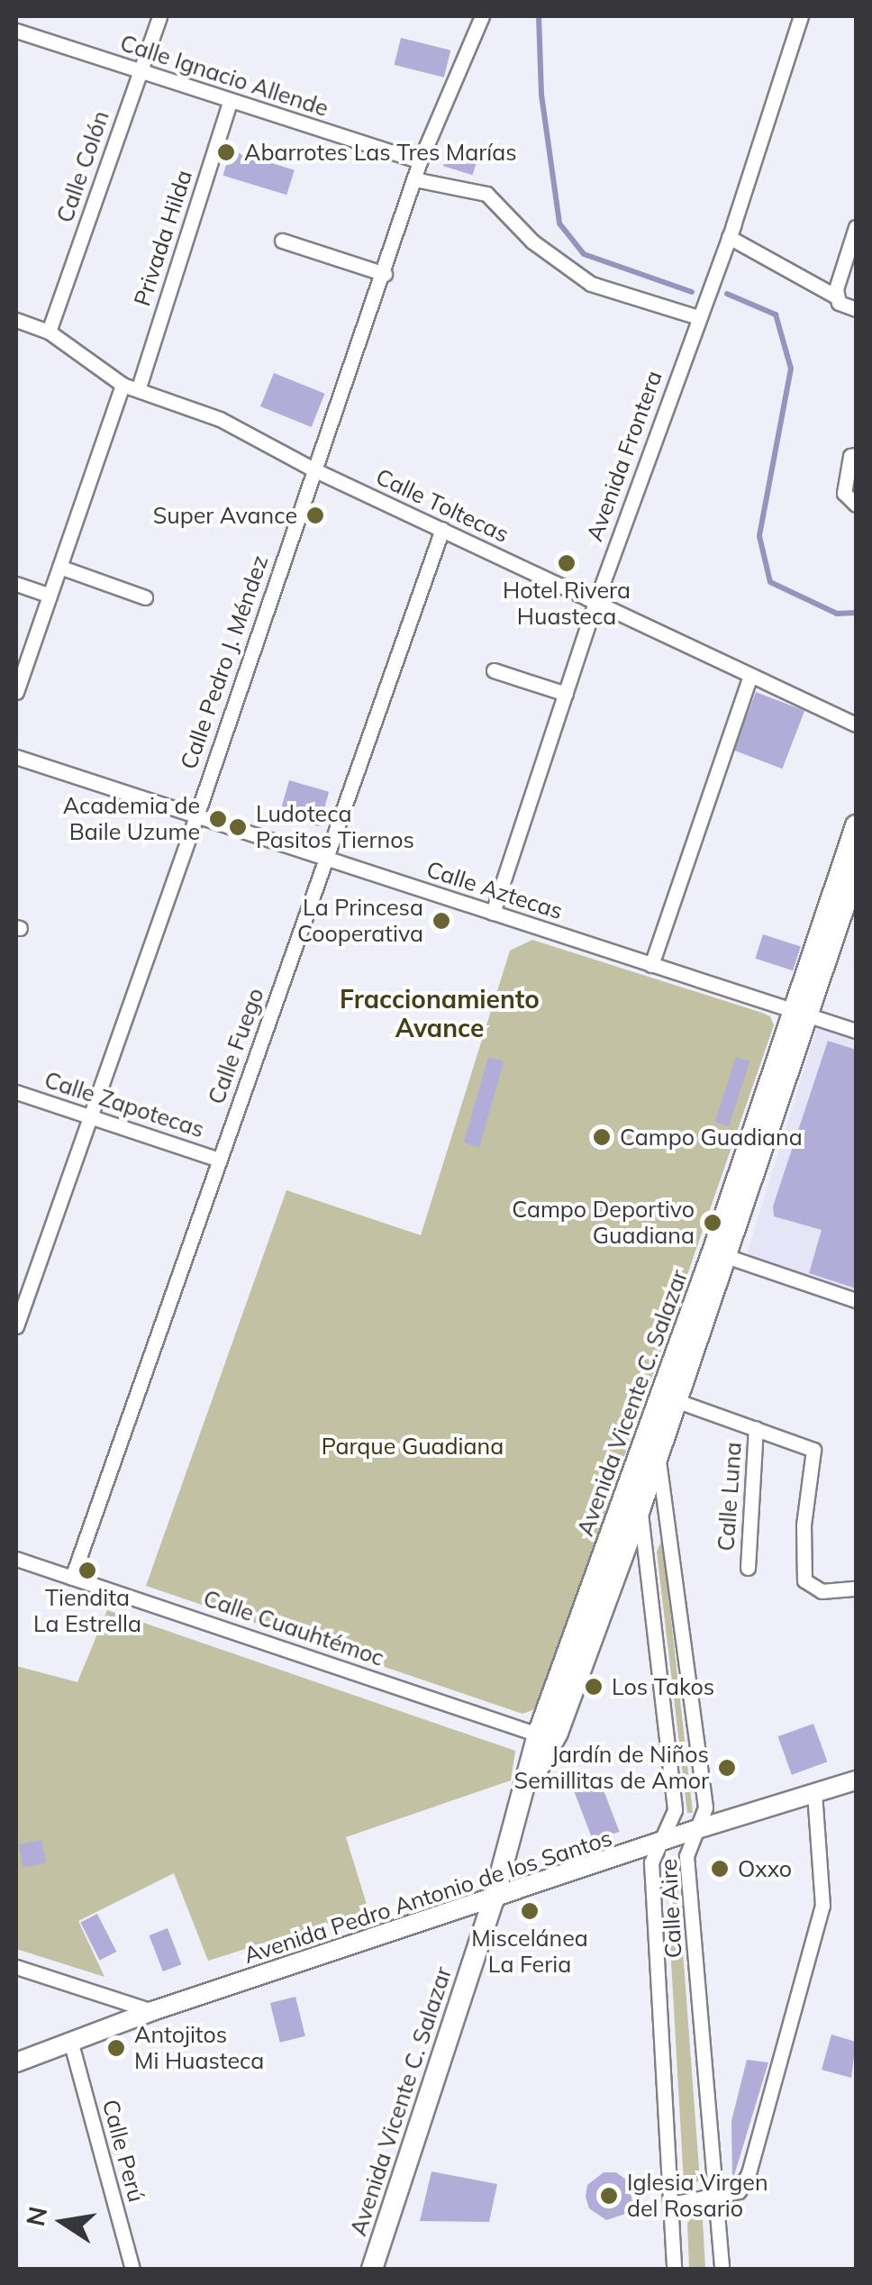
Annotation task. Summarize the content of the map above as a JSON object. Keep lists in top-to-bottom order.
{
  "streets": {
    "main road": ["Avenida Vicente C. Salazar"],
    "street": [
      "Calle Ignacio Allende",
      "Calle Colón",
      "Privada Hilda",
      "Avenida Frontera",
      "Calle Toltecas",
      "Calle Pedro J. Méndez",
      "Calle Aztecas",
      "Calle Fuego",
      "Calle Zapotecas",
      "Calle Luna",
      "Calle Cuauhtémoc",
      "Avenida Pedro Antonio de los Santos",
      "Calle Aire",
      "Calle Perú"
    ]
  },
  "crossings": [
    ["Calle Ignacio Allende", "Calle Colón"],
    ["Calle Ignacio Allende", "Privada Hilda"],
    ["Calle Ignacio Allende", "Calle Pedro J. Méndez"],
    ["Calle Colón", "Calle Toltecas"],
    ["Privada Hilda", "Calle Toltecas"],
    ["Avenida Frontera", "Calle Toltecas"],
    ["Avenida Frontera", "Calle Aztecas"],
    ["Calle Toltecas", "Calle Pedro J. Méndez"],
    ["Calle Toltecas", "Calle Fuego"],
    ["Calle Pedro J. Méndez", "Calle Aztecas"],
    ["Calle Pedro J. Méndez", "Calle Zapotecas"],
    ["Calle Aztecas", "Calle Fuego"],
    ["Calle Aztecas", "Avenida Vicente C. Salazar"],
    ["Calle Fuego", "Calle Zapotecas"],
    ["Calle Fuego", "Calle Cuauhtémoc"],
    ["Avenida Vicente C. Salazar", "Calle Cuauhtémoc"],
    ["Avenida Vicente C. Salazar", "Avenida Pedro Antonio de los Santos"],
    ["Avenida Vicente C. Salazar", "Calle Aire"],
    ["Avenida Pedro Antonio de los Santos", "Calle Aire"],
    ["Avenida Pedro Antonio de los Santos", "Calle Perú"]
  ],
  "districts": ["Fraccionamiento Avance"],
  "parks": ["Parque Guadiana"],
  "places": [
    "Abarrotes Las Tres Marías",
    "Super Avance",
    "Hotel Rivera Huasteca",
    "Academia de Baile Uzume",
    "Ludoteca Pasitos Tiernos",
    "La Princesa Cooperativa",
    "Campo Guadiana",
    "Campo Deportivo Guadiana",
    "Tiendita La Estrella",
    "Los Takos",
    "Jardín de Niños Semillitas de Amor",
    "Oxxo",
    "Miscelánea La Feria",
    "Antojitos Mi Huasteca",
    "Iglesia Virgen del Rosario"
  ],
  "north": "left"
}
